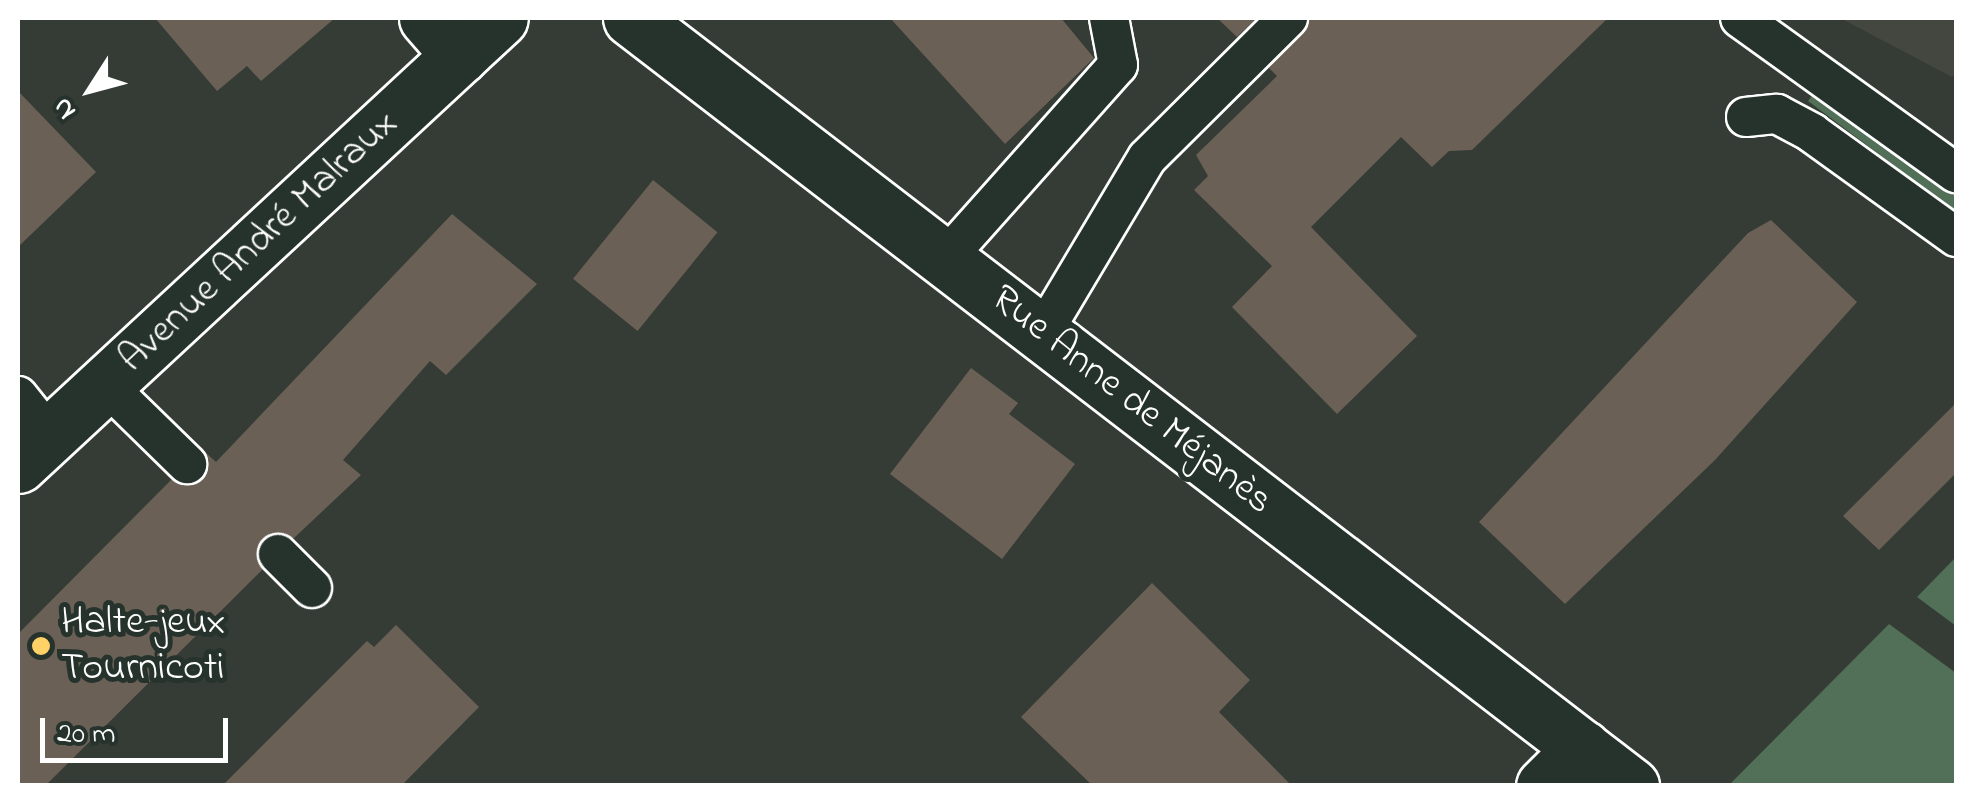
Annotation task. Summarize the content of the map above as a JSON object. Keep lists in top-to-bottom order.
{
  "streets": {
    "street": ["Avenue André Malraux", "Rue Anne de Méjanès"]
  },
  "places": ["Halte-jeux Tournicoti"],
  "scale_bar": "20 m",
  "north": "bottom left"
}
